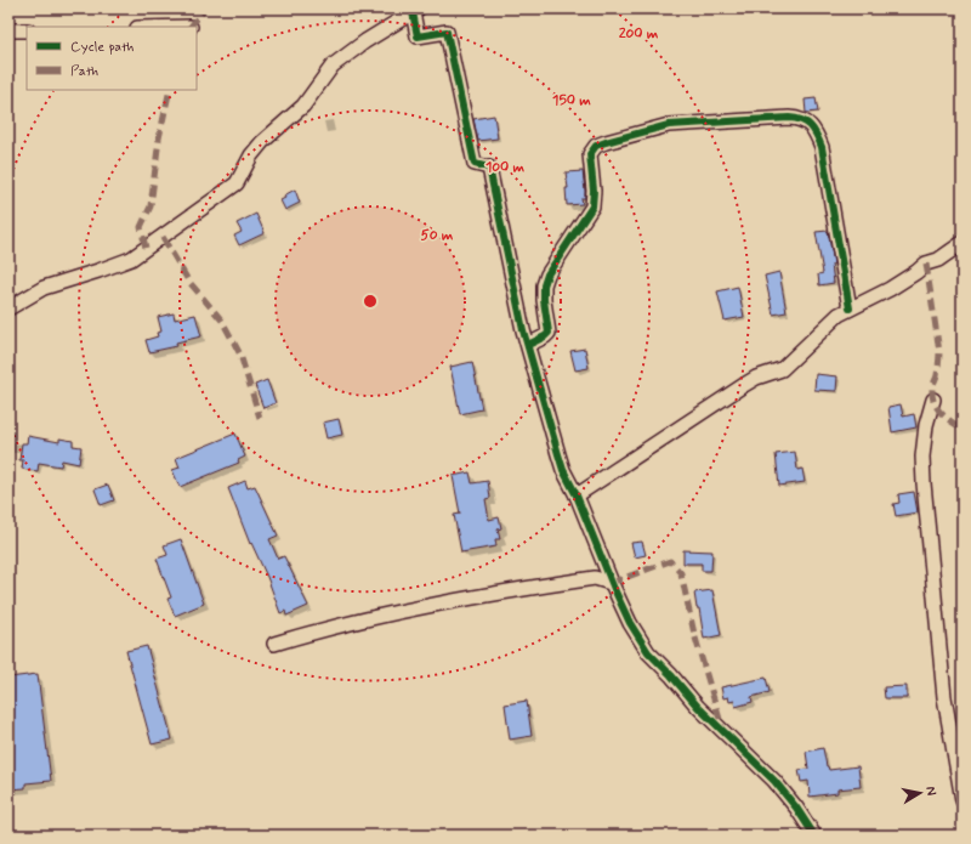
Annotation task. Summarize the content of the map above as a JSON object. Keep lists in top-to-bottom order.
{
  "legend": ["Cycle path", "Path"],
  "north": "right",
  "rings": [
    "200 m",
    "150 m",
    "100 m",
    "50 m"
  ]
}
